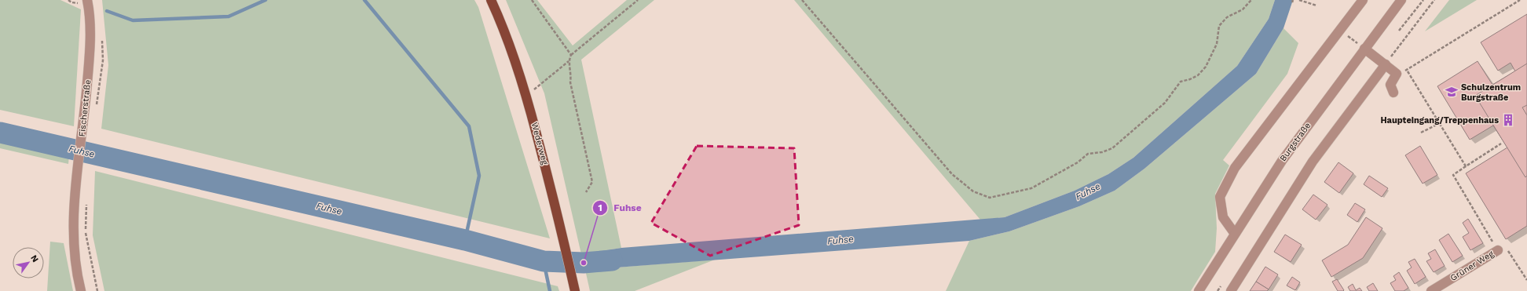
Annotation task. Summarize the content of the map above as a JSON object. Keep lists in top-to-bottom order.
{
  "streets": {
    "main road": ["Wederweg"],
    "street": ["Fischerstraße", "Burgstraße", "Grüner Weg"]
  },
  "water": ["Fuhse"],
  "places": {
    "school or university": ["Schulzentrum Burgstraße"],
    "building": ["Haupteingang/Treppenhaus"],
    "other": ["Fuhse"]
  },
  "north": "top right"
}
